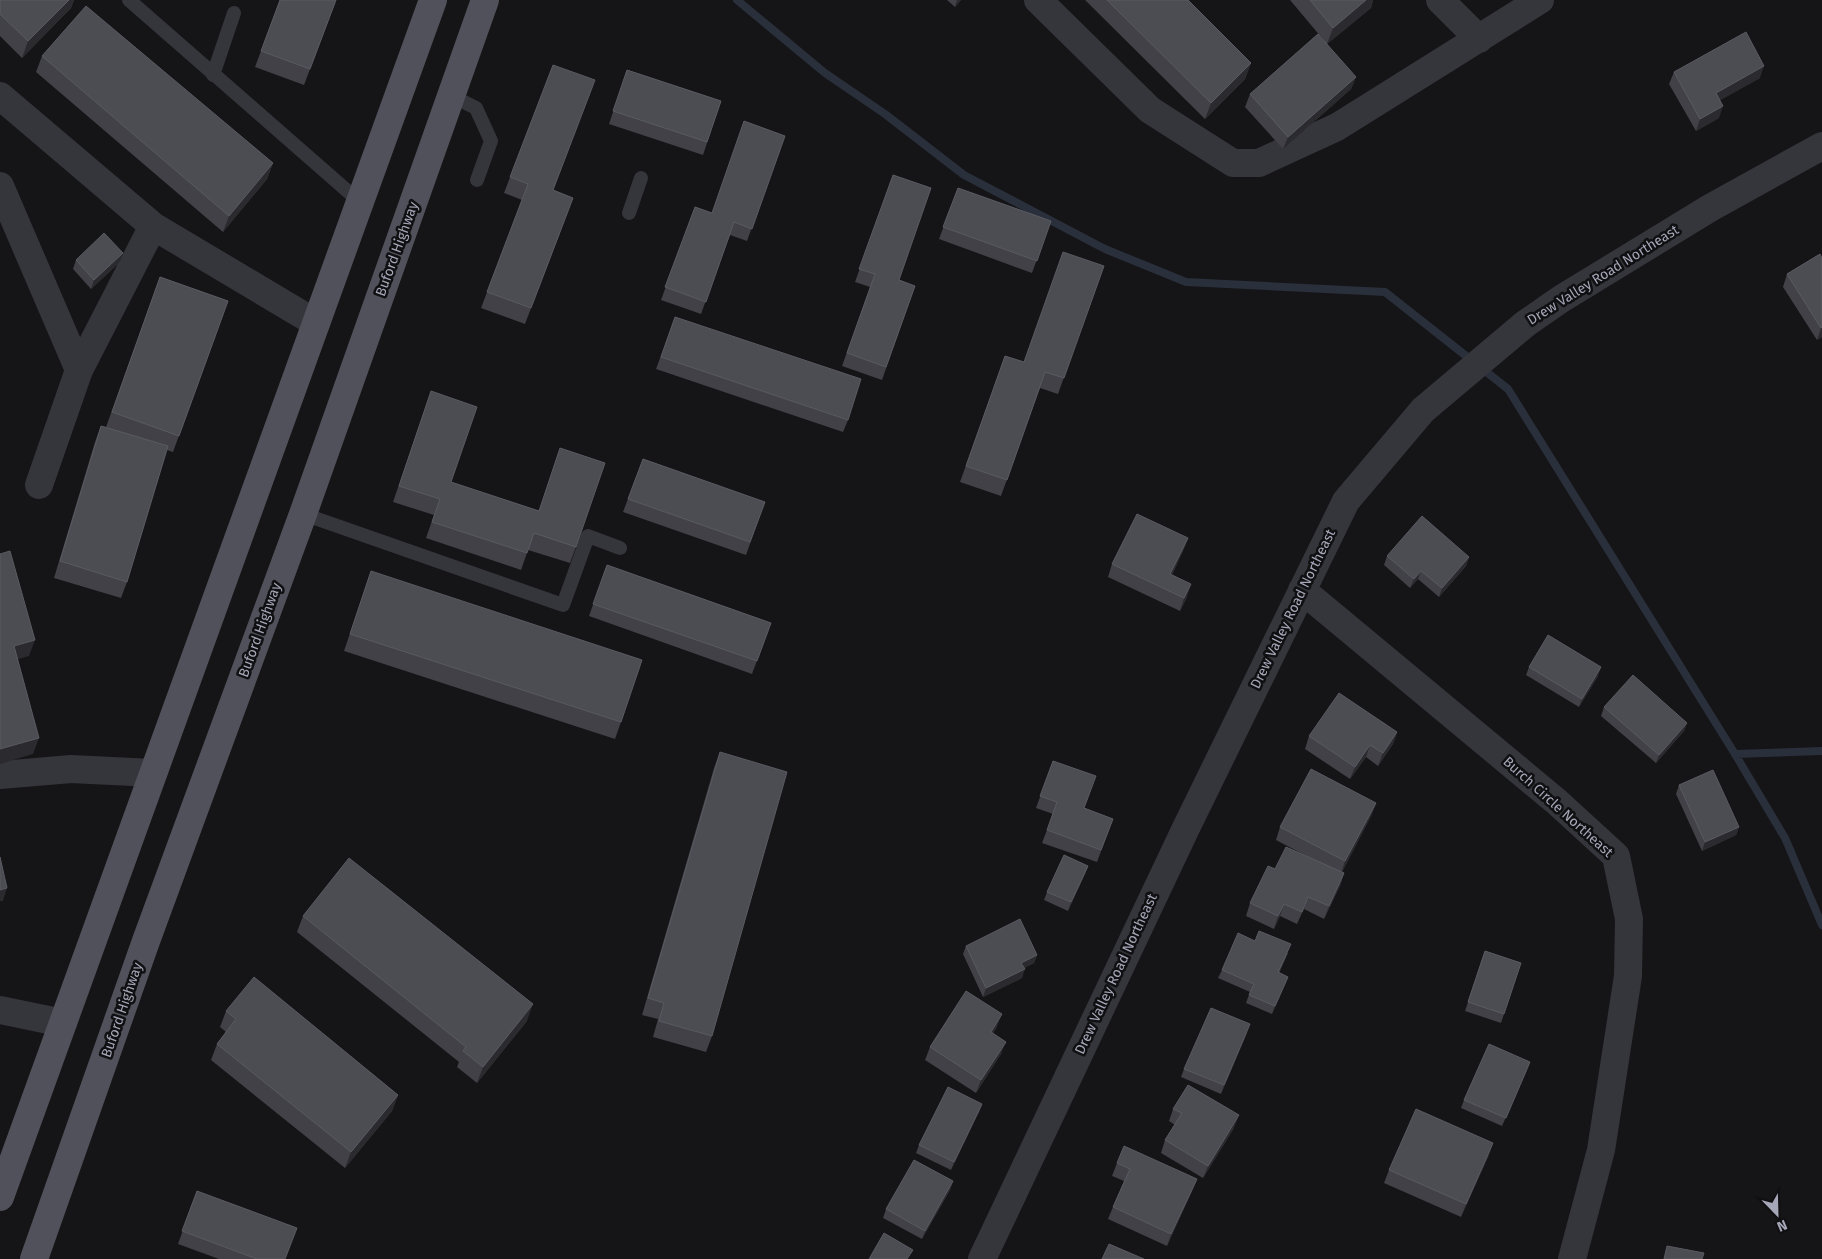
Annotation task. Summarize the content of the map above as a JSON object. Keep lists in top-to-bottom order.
{
  "streets": {
    "main road": ["Buford Highway"],
    "street": ["Drew Valley Road Northeast", "Burch Circle Northeast"]
  },
  "crossings": [
    ["Drew Valley Road Northeast", "Burch Circle Northeast"]
  ],
  "north": "bottom right"
}
